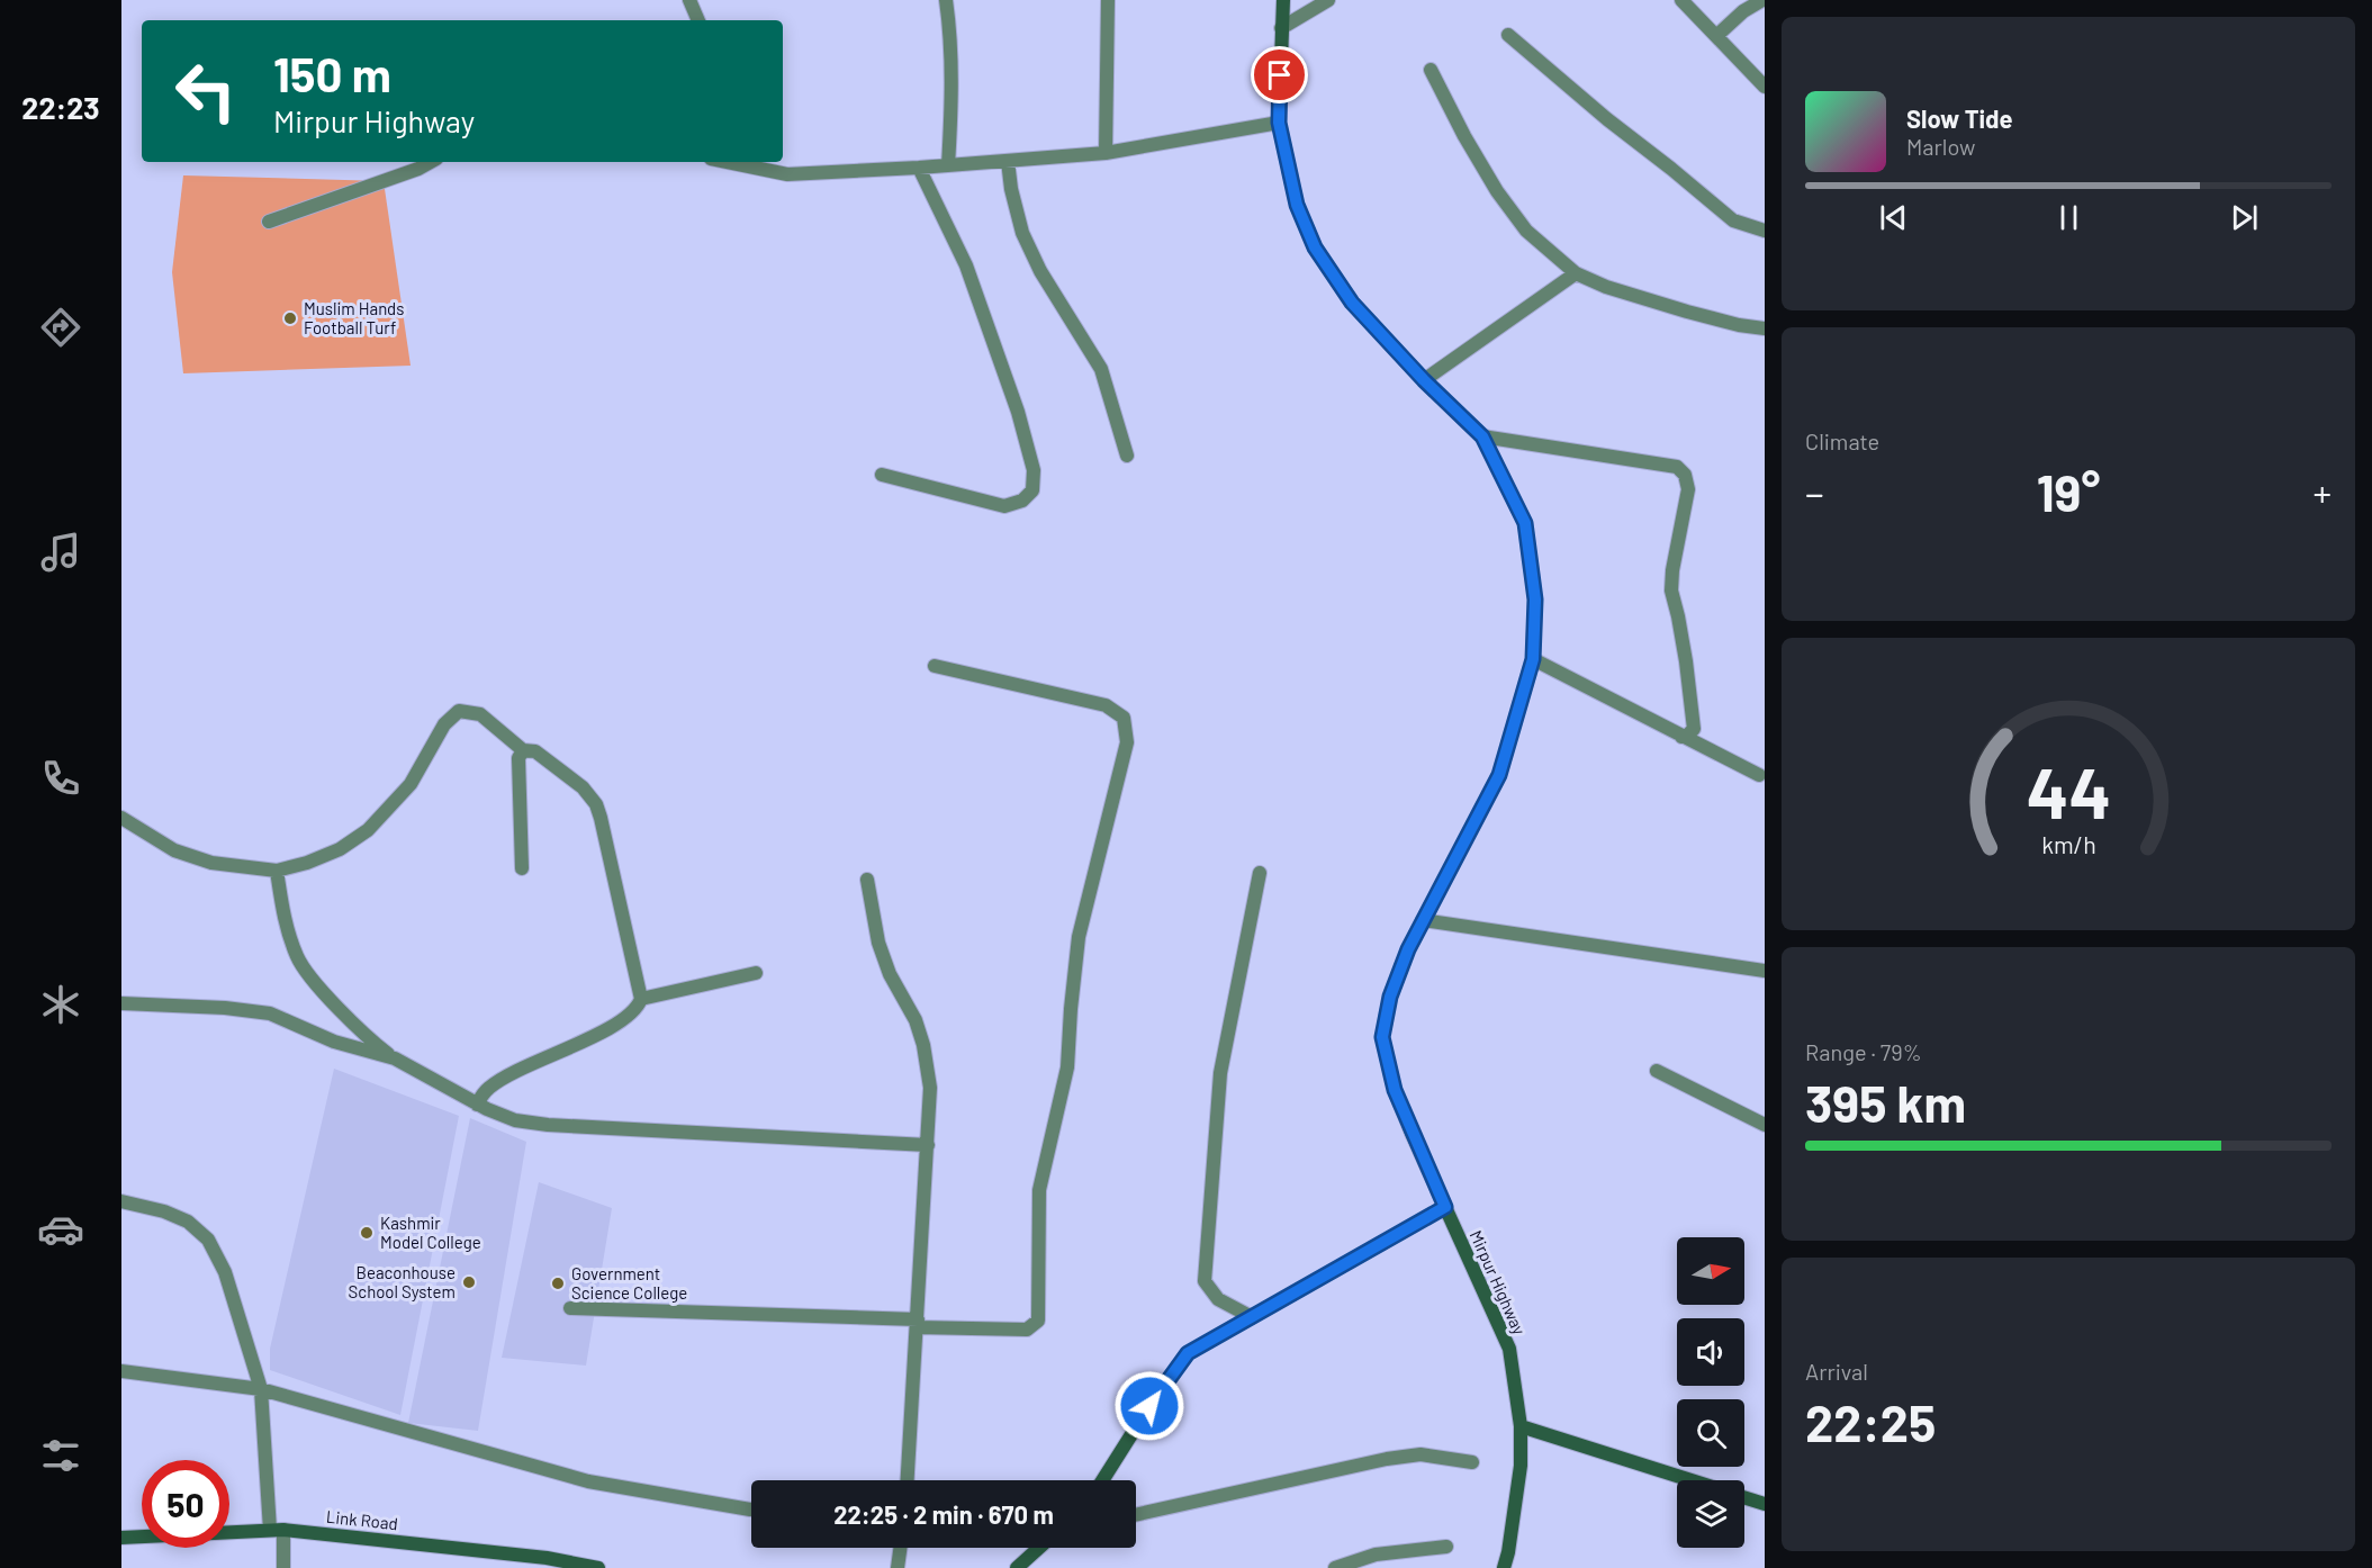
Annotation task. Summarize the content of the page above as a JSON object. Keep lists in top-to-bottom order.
{
  "streets": {
    "main road": ["Mirpur Highway", "Link Road"]
  },
  "places": [
    "Muslim Hands Football Turf",
    "Kashmir Model College",
    "Beaconhouse School System",
    "Government Science College"
  ],
  "north": "right",
  "page": {
    "tabs": "22:23",
    "turn": ["150 m", "Mirpur Highway"],
    "song": ["Slow Tide", "Marlow"],
    "tile": [
      "Climate",
      ["Range · 79%", "395 km"],
      ["Arrival", "22:25"]
    ],
    "heat": ["−", "19°", "+"],
    "limit": "50",
    "trip": "22:25 · 2 min · 670 m",
    "gauge": ["44", "km/h"]
  }
}
